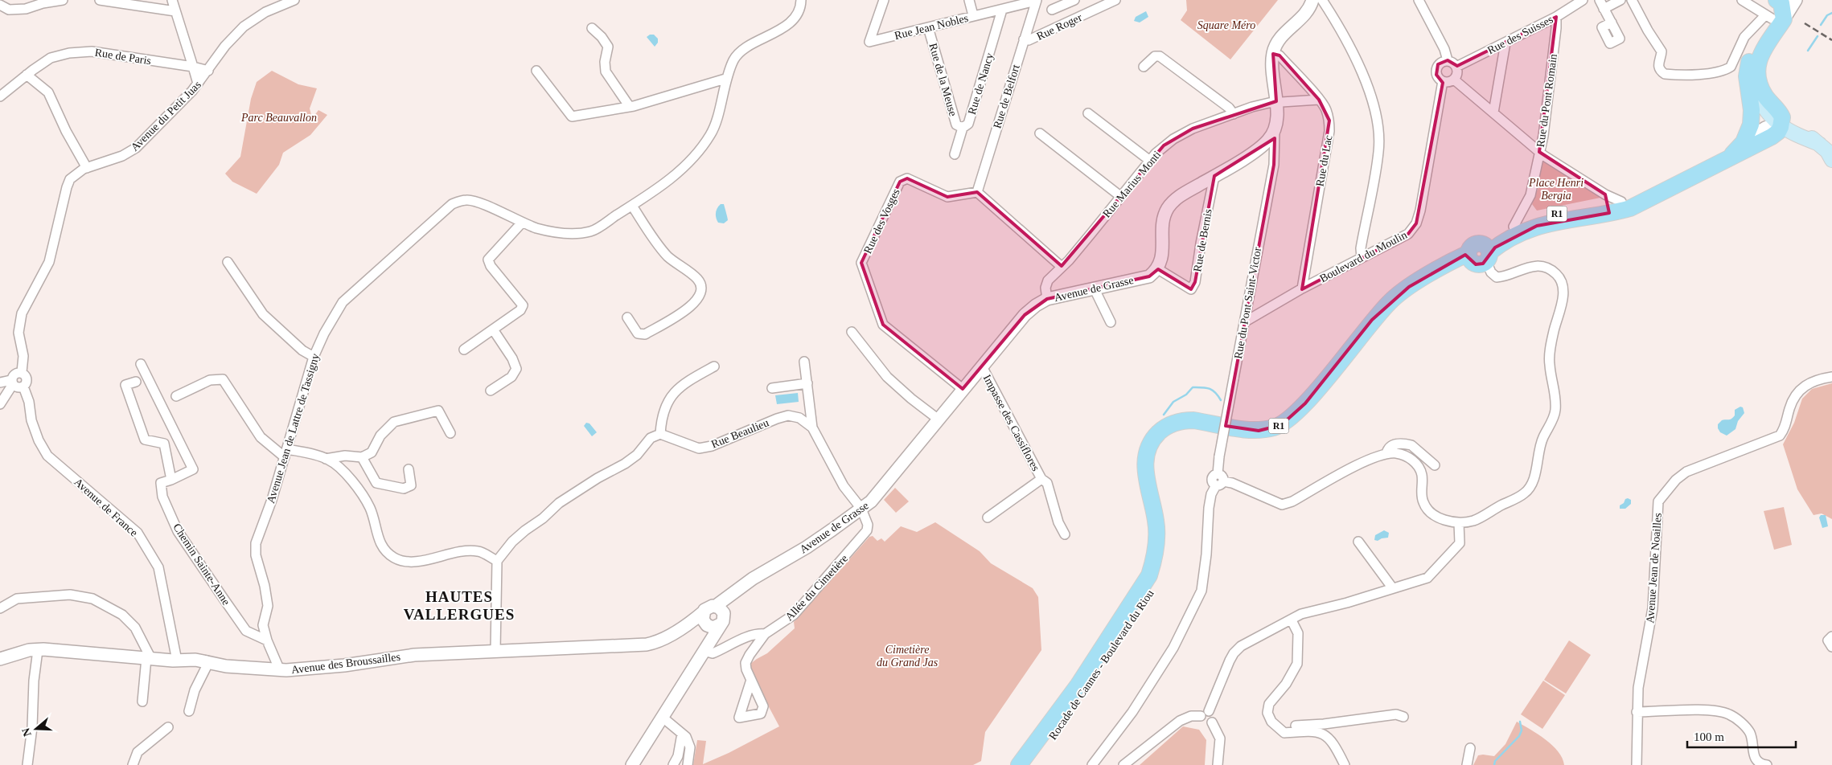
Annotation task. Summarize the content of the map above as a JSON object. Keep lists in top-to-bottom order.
{
  "streets": {
    "highway": ["R1", "Rocade de Cannes - Boulevard du Riou"],
    "street": [
      "Rue Jean Nobles",
      "Rue Roger",
      "Rue des Suisses",
      "Rue de Paris",
      "Rue de la Meuse",
      "Rue de Nancy",
      "Rue de Belfort",
      "Rue du Pont Romain",
      "Avenue du Petit Juas",
      "Rue du Lac",
      "Rue Marius Monti",
      "Rue des Vosges",
      "Rue de Bernis",
      "Boulevard du Moulin",
      "Avenue de Grasse",
      "Rue du Pont Saint-Victor",
      "Impasse des Cassiflores",
      "Avenue Jean de Lattre de Tassigny",
      "Rue Beaulieu",
      "Avenue de France",
      "Chemin Sainte-Anne",
      "Avenue Jean de Noailles",
      "Allée du Cimetière",
      "Avenue des Broussailles"
    ]
  },
  "crossings": [
    ["Rue Jean Nobles", "Rue de la Meuse"],
    ["Rue Jean Nobles", "Rue de Nancy"],
    ["Rue Jean Nobles", "Rue de Belfort"],
    ["Rue Roger", "Rue de Belfort"],
    ["Rue des Suisses", "Rue du Pont Romain"],
    ["Rue des Suisses", "Boulevard du Moulin"],
    ["Rue de Paris", "Avenue du Petit Juas"],
    ["Rue de la Meuse", "Rue de Nancy"],
    ["Rue de Belfort", "Rue des Vosges"],
    ["Rue du Pont Romain", "Rocade de Cannes - Boulevard du Riou"],
    ["Avenue du Petit Juas", "Avenue de France"],
    ["Rue du Lac", "Rue Marius Monti"],
    ["Rue du Lac", "Boulevard du Moulin"],
    ["Rue Marius Monti", "Avenue de Grasse"],
    ["R1", "Rocade de Cannes - Boulevard du Riou"],
    ["Rue des Vosges", "Avenue de Grasse"],
    ["Rue de Bernis", "Avenue de Grasse"],
    ["Boulevard du Moulin", "Rue du Pont Saint-Victor"],
    ["Avenue de Grasse", "Impasse des Cassiflores"],
    ["Avenue de Grasse", "Rue Beaulieu"],
    ["Avenue de Grasse", "Allée du Cimetière"],
    ["Avenue de Grasse", "Avenue des Broussailles"],
    ["Avenue Jean de Lattre de Tassigny", "Chemin Sainte-Anne"],
    ["Avenue Jean de Lattre de Tassigny", "Avenue des Broussailles"],
    ["Rue Beaulieu", "Allée du Cimetière"],
    ["Avenue de France", "Avenue des Broussailles"]
  ],
  "districts": ["HAUTES VALLERGUES"],
  "parks": [
    "Square Méro",
    "Parc Beauvallon",
    "Place Henri Bergia",
    "Cimetière du Grand Jas"
  ],
  "scale_bar": "100 m",
  "north": "left"
}
